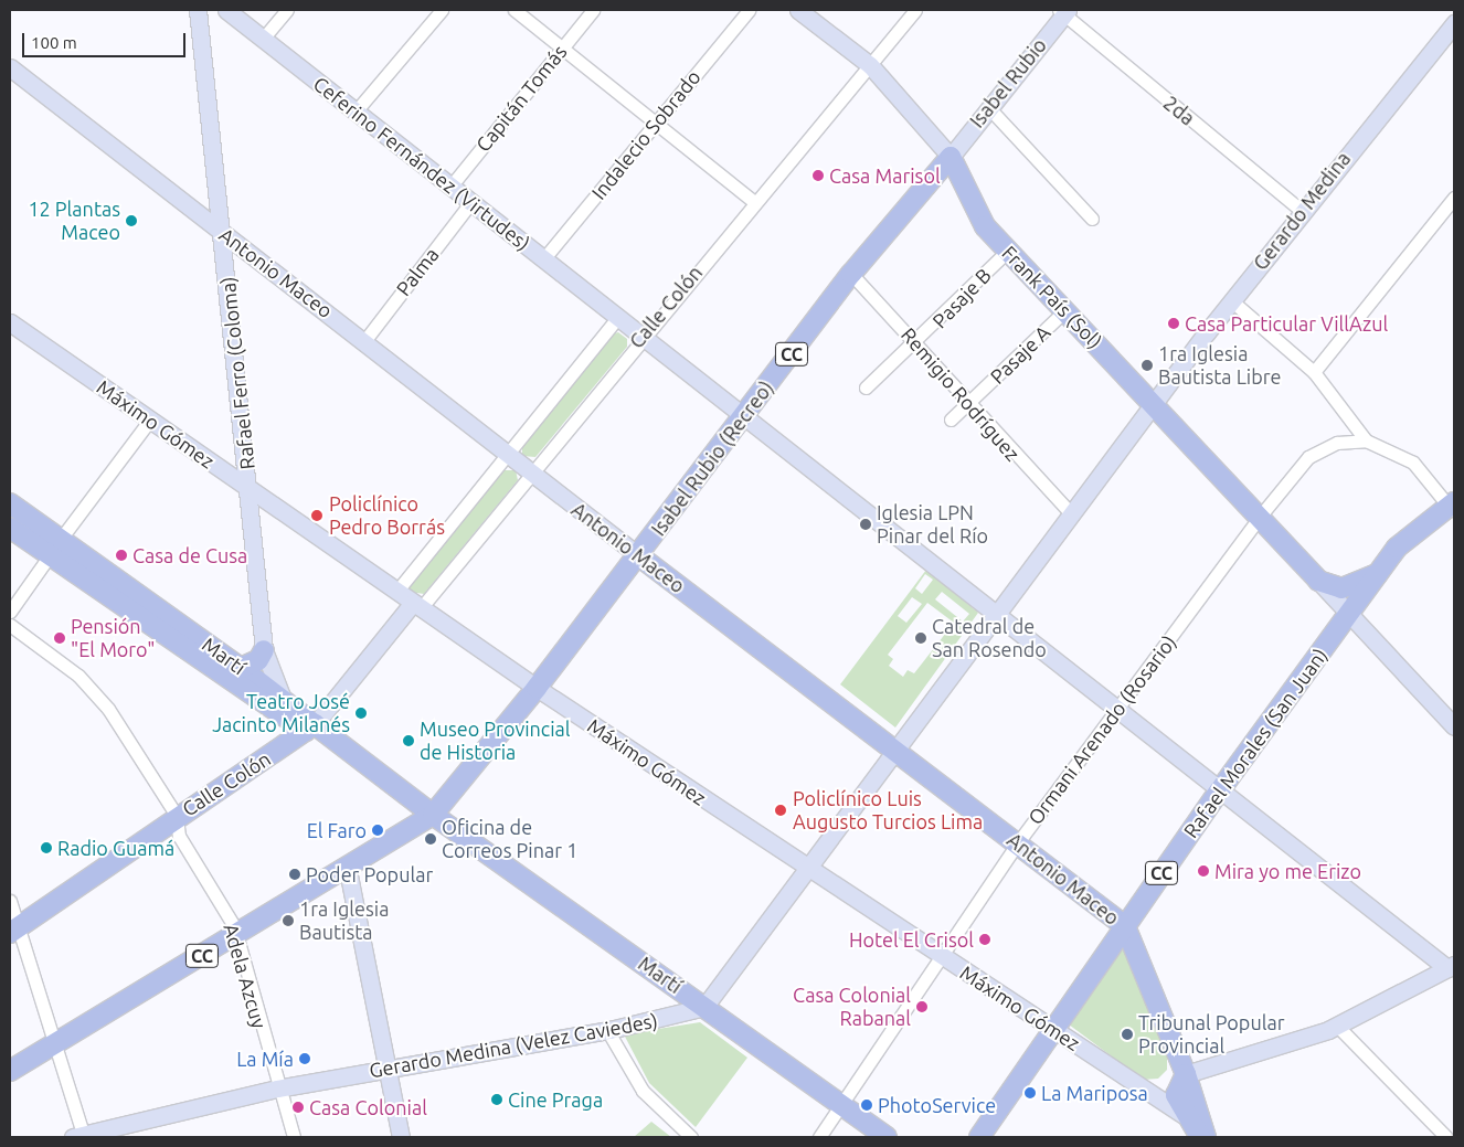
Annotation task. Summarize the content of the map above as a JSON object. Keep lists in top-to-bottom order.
{
  "streets": {
    "main road": [
      "Antonio Maceo",
      "Frank País (Sol)",
      "Calle Colón",
      "CC",
      "Isabel Rubio (Recreo)",
      "Martí",
      "Rafael Morales (San Juan)"
    ],
    "street": [
      "Isabel Rubio",
      "Capitán Tomás",
      "2da",
      "Indalecio Sobrado",
      "Ceferino Fernández (Virtudes)",
      "Gerardo Medina",
      "Palma",
      "Pasaje B",
      "Pasaje A",
      "Rafael Ferro (Coloma)",
      "Remigio Rodríguez",
      "Máximo Gómez",
      "Ormani Arenado (Rosario)",
      "Adela Azcuy",
      "Gerardo Medina (Velez Caviedes)"
    ]
  },
  "crossings": [
    ["Isabel Rubio", "2da"],
    ["Isabel Rubio", "Frank País (Sol)"],
    ["Isabel Rubio", "Isabel Rubio (Recreo)"],
    ["Capitán Tomás", "Ceferino Fernández (Virtudes)"],
    ["2da", "Gerardo Medina"],
    ["Indalecio Sobrado", "Ceferino Fernández (Virtudes)"],
    ["Ceferino Fernández (Virtudes)", "Palma"],
    ["Ceferino Fernández (Virtudes)", "Calle Colón"],
    ["Gerardo Medina", "Frank País (Sol)"],
    ["Palma", "Antonio Maceo"],
    ["Antonio Maceo", "Calle Colón"],
    ["Antonio Maceo", "Rafael Ferro (Coloma)"],
    ["Antonio Maceo", "Isabel Rubio (Recreo)"],
    ["Antonio Maceo", "Ormani Arenado (Rosario)"],
    ["Antonio Maceo", "Rafael Morales (San Juan)"],
    ["Frank País (Sol)", "Pasaje B"],
    ["Frank País (Sol)", "Calle Colón"],
    ["Frank País (Sol)", "Pasaje A"],
    ["Frank País (Sol)", "Isabel Rubio (Recreo)"],
    ["Frank País (Sol)", "Ormani Arenado (Rosario)"],
    ["Pasaje B", "Remigio Rodríguez"],
    ["Calle Colón", "Máximo Gómez"],
    ["Calle Colón", "Martí"],
    ["Calle Colón", "Adela Azcuy"],
    ["Pasaje A", "Remigio Rodríguez"],
    ["Rafael Ferro (Coloma)", "Máximo Gómez"],
    ["Rafael Ferro (Coloma)", "Martí"],
    ["Remigio Rodríguez", "Isabel Rubio (Recreo)"],
    ["Máximo Gómez", "Isabel Rubio (Recreo)"],
    ["Máximo Gómez", "Ormani Arenado (Rosario)"],
    ["Máximo Gómez", "Rafael Morales (San Juan)"],
    ["Isabel Rubio (Recreo)", "Martí"],
    ["Isabel Rubio (Recreo)", "Adela Azcuy"],
    ["Martí", "Ormani Arenado (Rosario)"],
    ["Martí", "Gerardo Medina (Velez Caviedes)"],
    ["Adela Azcuy", "Gerardo Medina (Velez Caviedes)"]
  ],
  "places": [
    "Casa Marisol",
    "12 Plantas Maceo",
    "Casa Particular VillAzul",
    "1ra Iglesia Bautista Libre",
    "Policlínico Pedro Borrás",
    "Iglesia LPN Pinar del Río",
    "Casa de Cusa",
    "Pensión \"El Moro\"",
    "Catedral de San Rosendo",
    "Teatro José Jacinto Milanés",
    "Museo Provincial de Historia",
    "Policlínico Luis Augusto Turcios Lima",
    "El Faro",
    "Oficina de Correos Pinar 1",
    "Radio Guamá",
    "Mira yo me Erizo",
    "Poder Popular",
    "1ra Iglesia Bautista",
    "Hotel El Crisol",
    "Casa Colonial Rabanal",
    "Tribunal Popular Provincial",
    "La Mía",
    "La Mariposa",
    "Cine Praga",
    "PhotoService",
    "Casa Colonial"
  ],
  "scale_bar": "100 m"
}
